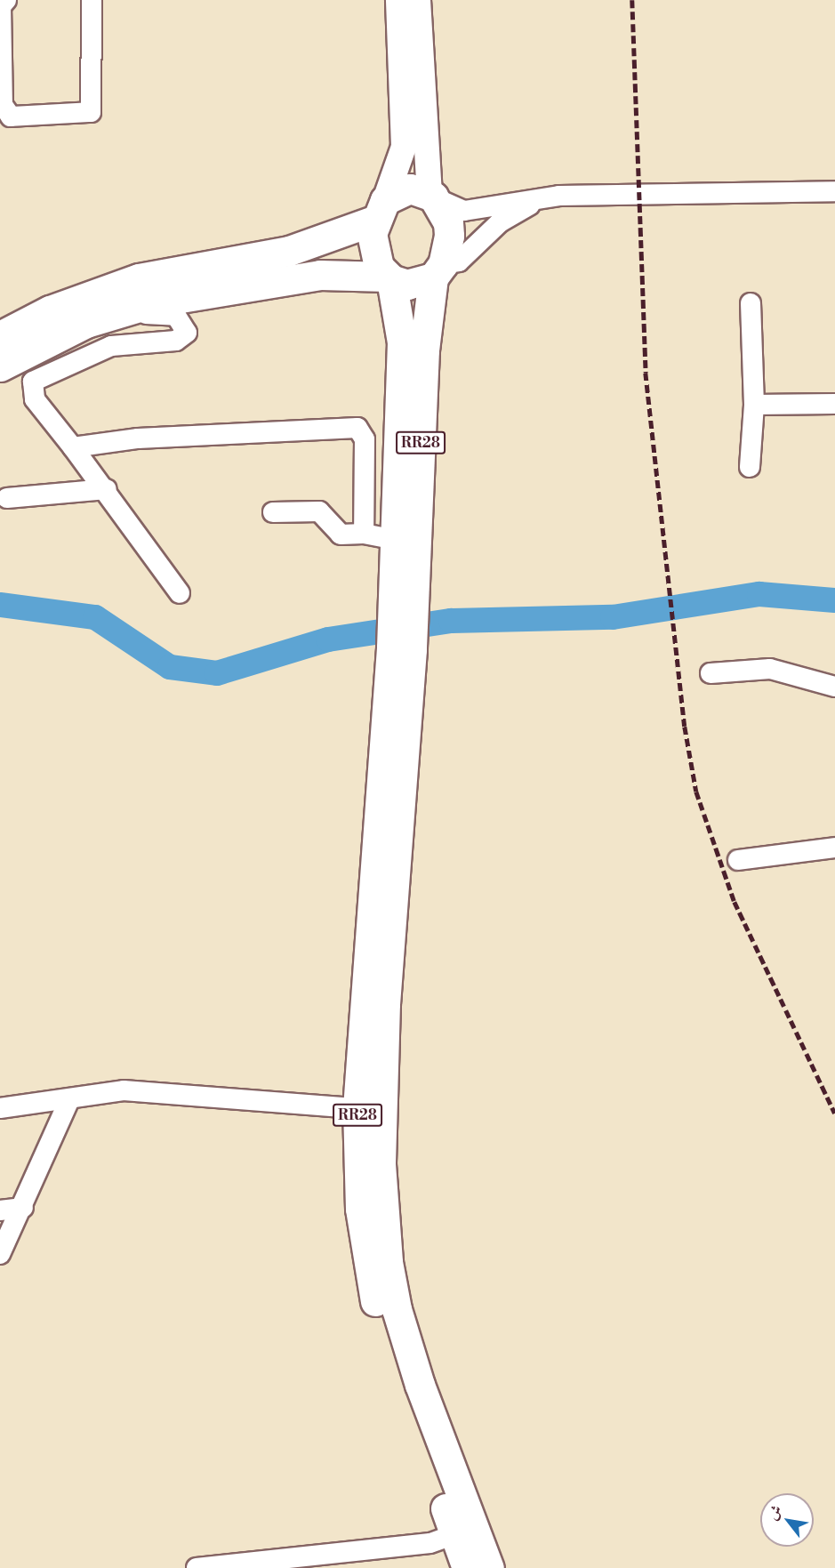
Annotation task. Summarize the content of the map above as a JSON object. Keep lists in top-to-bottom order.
{
  "streets": {
    "highway": ["RR28"]
  },
  "north": "top left"
}
